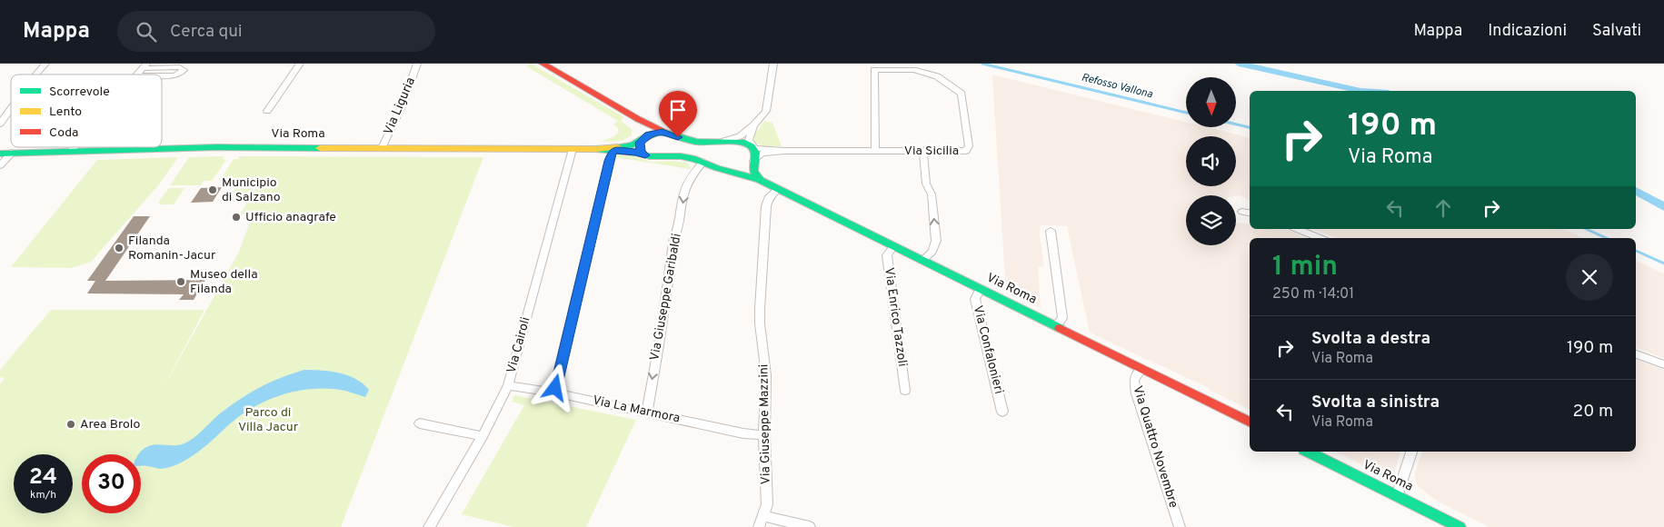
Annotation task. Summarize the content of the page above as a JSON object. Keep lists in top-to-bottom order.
{
  "streets": {
    "main road": ["Via Roma"],
    "street": [
      "Via Liguria",
      "Via Sicilia",
      "Via Giuseppe Garibaldi",
      "Via Enrico Tazzoli",
      "Via Cairoli",
      "Via Confalonieri",
      "Via La Marmora",
      "Via Giuseppe Mazzini",
      "Via Quattro Novembre"
    ]
  },
  "crossings": [
    ["Via Liguria", "Via Roma"],
    ["Via Roma", "Via Sicilia"],
    ["Via Roma", "Via Giuseppe Garibaldi"],
    ["Via Roma", "Via Enrico Tazzoli"],
    ["Via Roma", "Via Cairoli"],
    ["Via Roma", "Via Confalonieri"],
    ["Via Roma", "Via Giuseppe Mazzini"],
    ["Via Roma", "Via Quattro Novembre"],
    ["Via Giuseppe Garibaldi", "Via La Marmora"],
    ["Via Cairoli", "Via La Marmora"],
    ["Via La Marmora", "Via Giuseppe Mazzini"]
  ],
  "one_way": ["Via Giuseppe Garibaldi"],
  "water": ["Refosso Vallona"],
  "parks": ["Parco di Villa Jacur"],
  "places": [
    "Municipio di Salzano",
    "Ufficio anagrafe",
    "Filanda Romanin-Jacur",
    "Museo della Filanda",
    "Area Brolo"
  ],
  "legend": ["Scorrevole", "Lento", "Coda"],
  "north": "bottom",
  "page": {
    "header": "Mappa",
    "search": "Cerca qui",
    "nav": ["Mappa", "Indicazioni", "Salvati"],
    "turn": ["190 m", "Via Roma"],
    "heading": ["1 min", "250 m · 14:01"],
    "list": [
      {
        "name": "Svolta a destra",
        "note": "Via Roma",
        "value": "190 m"
      },
      {
        "name": "Svolta a sinistra",
        "note": "Via Roma",
        "value": "20 m"
      }
    ],
    "speed": "24 km/h",
    "limit": "30"
  }
}
